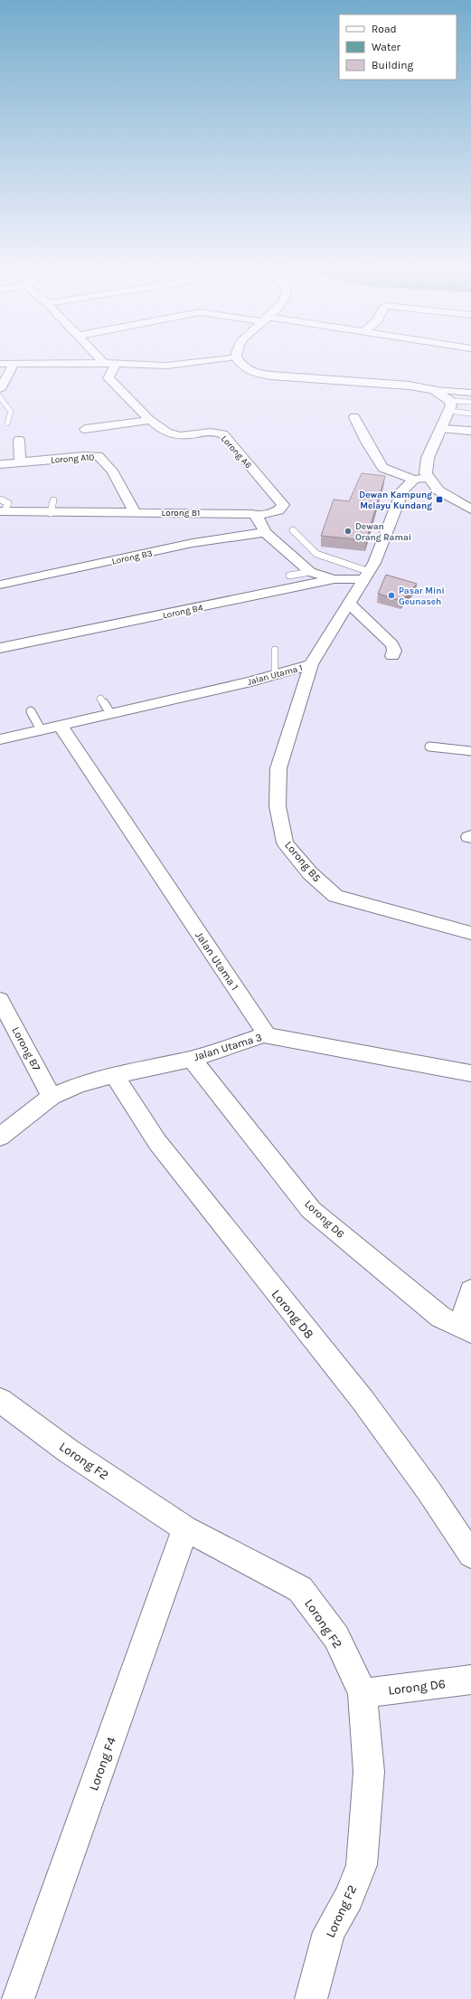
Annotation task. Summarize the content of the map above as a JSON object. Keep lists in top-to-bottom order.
{
  "streets": {
    "street": [
      "Lorong A6",
      "Lorong A10",
      "Lorong B1",
      "Lorong B3",
      "Lorong B4",
      "Jalan Utama 1",
      "Lorong B5",
      "Jalan Utama 3",
      "Lorong B7",
      "Lorong D6",
      "Lorong D8",
      "Lorong F2",
      "Lorong F4"
    ]
  },
  "crossings": [
    ["Lorong A6", "Lorong B1"],
    ["Lorong A10", "Lorong B1"],
    ["Lorong B4", "Jalan Utama 1"],
    ["Jalan Utama 1", "Lorong B5"],
    ["Jalan Utama 1", "Jalan Utama 3"],
    ["Jalan Utama 3", "Lorong B7"],
    ["Jalan Utama 3", "Lorong D6"],
    ["Jalan Utama 3", "Lorong D8"],
    ["Lorong D6", "Lorong F2"],
    ["Lorong F2", "Lorong F4"]
  ],
  "places": {
    "transit": ["Dewan Kampung Melayu Kundang"],
    "other": ["Dewan Orang Ramai", "Pasar Mini Geunaseh"]
  },
  "legend": ["Road", "Water", "Building"]
}
